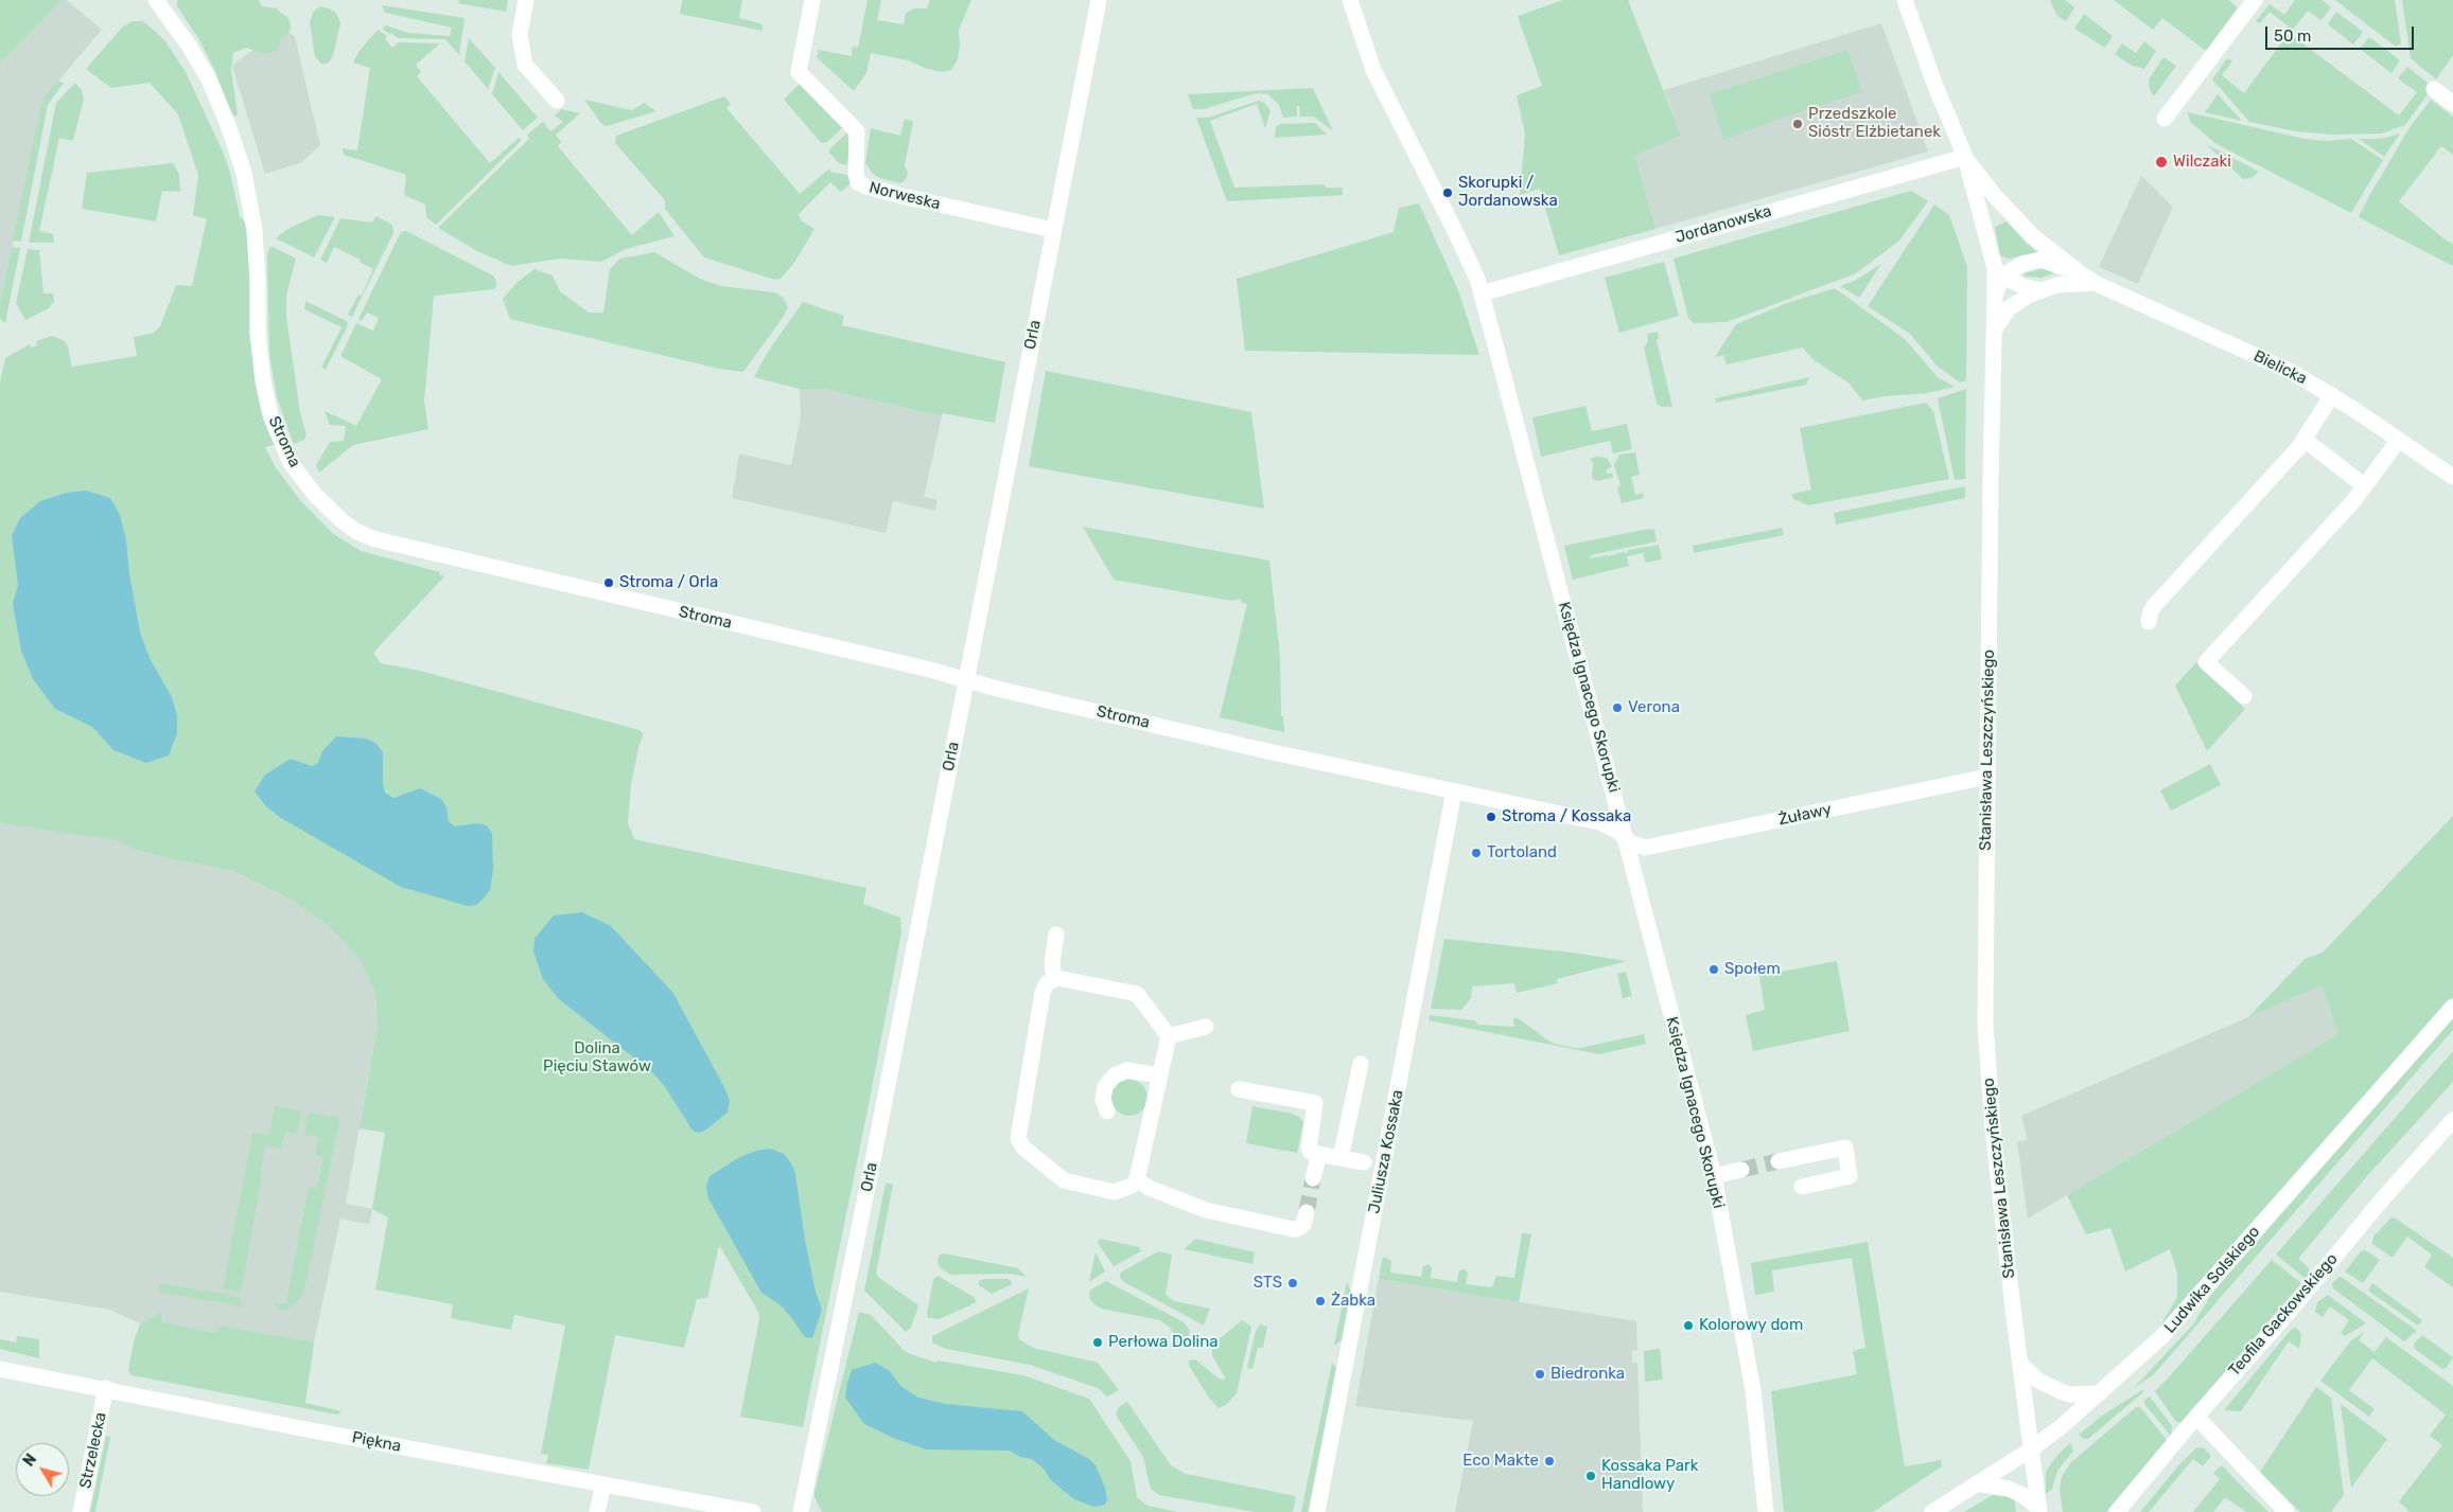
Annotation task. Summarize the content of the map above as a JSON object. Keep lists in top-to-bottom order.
{
  "streets": {
    "street": [
      "Norweska",
      "Jordanowska",
      "Orla",
      "Bielicka",
      "Stroma",
      "Księdza Ignacego Skorupki",
      "Stanisława Leszczyńskiego",
      "Żuławy",
      "Juliusza Kossaka",
      "Ludwika Solskiego",
      "Teofila Gackowskiego",
      "Piękna",
      "Strzelecka"
    ]
  },
  "crossings": [
    ["Norweska", "Orla"],
    ["Jordanowska", "Księdza Ignacego Skorupki"],
    ["Orla", "Stroma"],
    ["Bielicka", "Stanisława Leszczyńskiego"],
    ["Stroma", "Księdza Ignacego Skorupki"],
    ["Stroma", "Żuławy"],
    ["Stroma", "Juliusza Kossaka"],
    ["Księdza Ignacego Skorupki", "Żuławy"],
    ["Stanisława Leszczyńskiego", "Żuławy"],
    ["Stanisława Leszczyńskiego", "Ludwika Solskiego"],
    ["Piękna", "Strzelecka"]
  ],
  "parks": ["Dolina Pięciu Stawów"],
  "places": [
    "Przedszkole Sióstr Elżbietanek",
    "Wilczaki",
    "Skorupki / Jordanowska",
    "Stroma / Orla",
    "Verona",
    "Stroma / Kossaka",
    "Tortoland",
    "Społem",
    "STS",
    "Żabka",
    "Kolorowy dom",
    "Perłowa Dolina",
    "Biedronka",
    "Eco Makte",
    "Kossaka Park Handlowy"
  ],
  "scale_bar": "50 m",
  "north": "top left"
}
